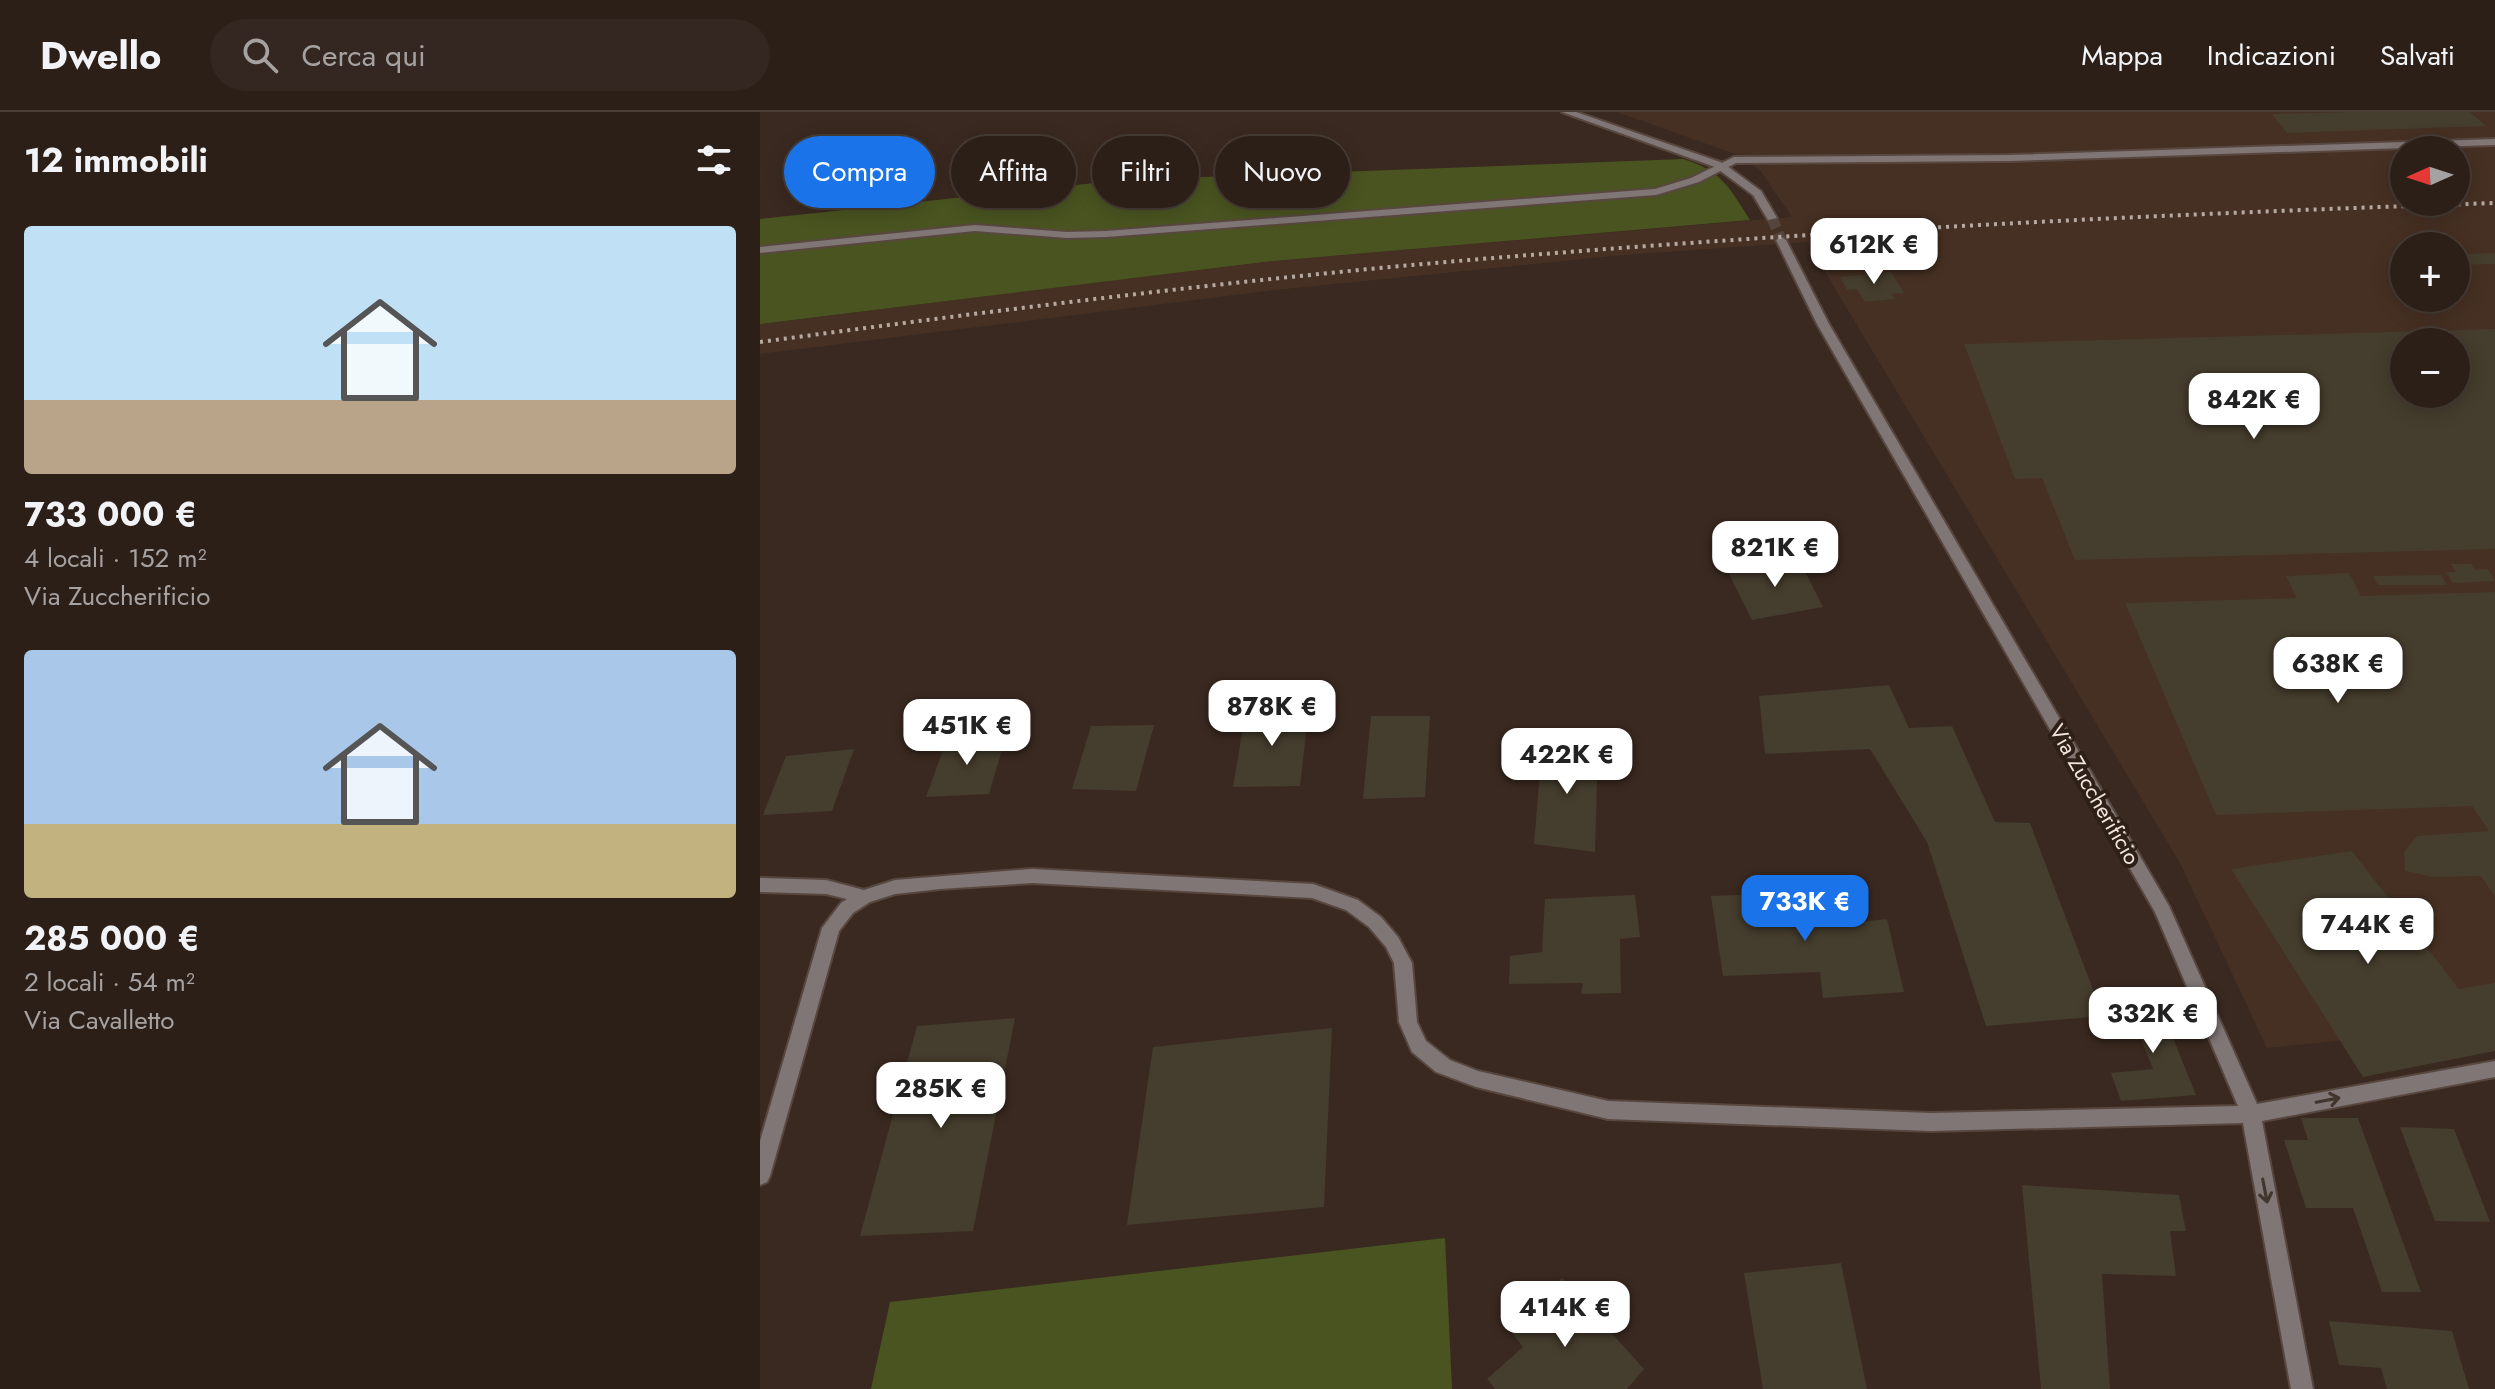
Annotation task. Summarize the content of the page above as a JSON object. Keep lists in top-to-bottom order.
{
  "streets": {
    "street": ["Via Zuccherificio"]
  },
  "north": "left",
  "page": {
    "header": "Dwello",
    "search": "Cerca qui",
    "nav": ["Mappa", "Indicazioni", "Salvati"],
    "heading": "12 immobili",
    "map_buttons": ["+", "−"],
    "chip": [
      "Compra",
      "Affitta",
      "Filtri",
      "Nuovo"
    ],
    "list": [
      {
        "name": "733 000 €",
        "note": "4 locali · 152 m² · Via Zuccherificio"
      },
      {
        "name": "285 000 €",
        "note": "2 locali · 54 m² · Via Cavalletto"
      }
    ],
    "price": [
      "612K €",
      "842K €",
      "821K €",
      "638K €",
      "878K €",
      "451K €",
      "422K €",
      "733K €",
      "744K €",
      "332K €",
      "285K €",
      "414K €"
    ]
  }
}
